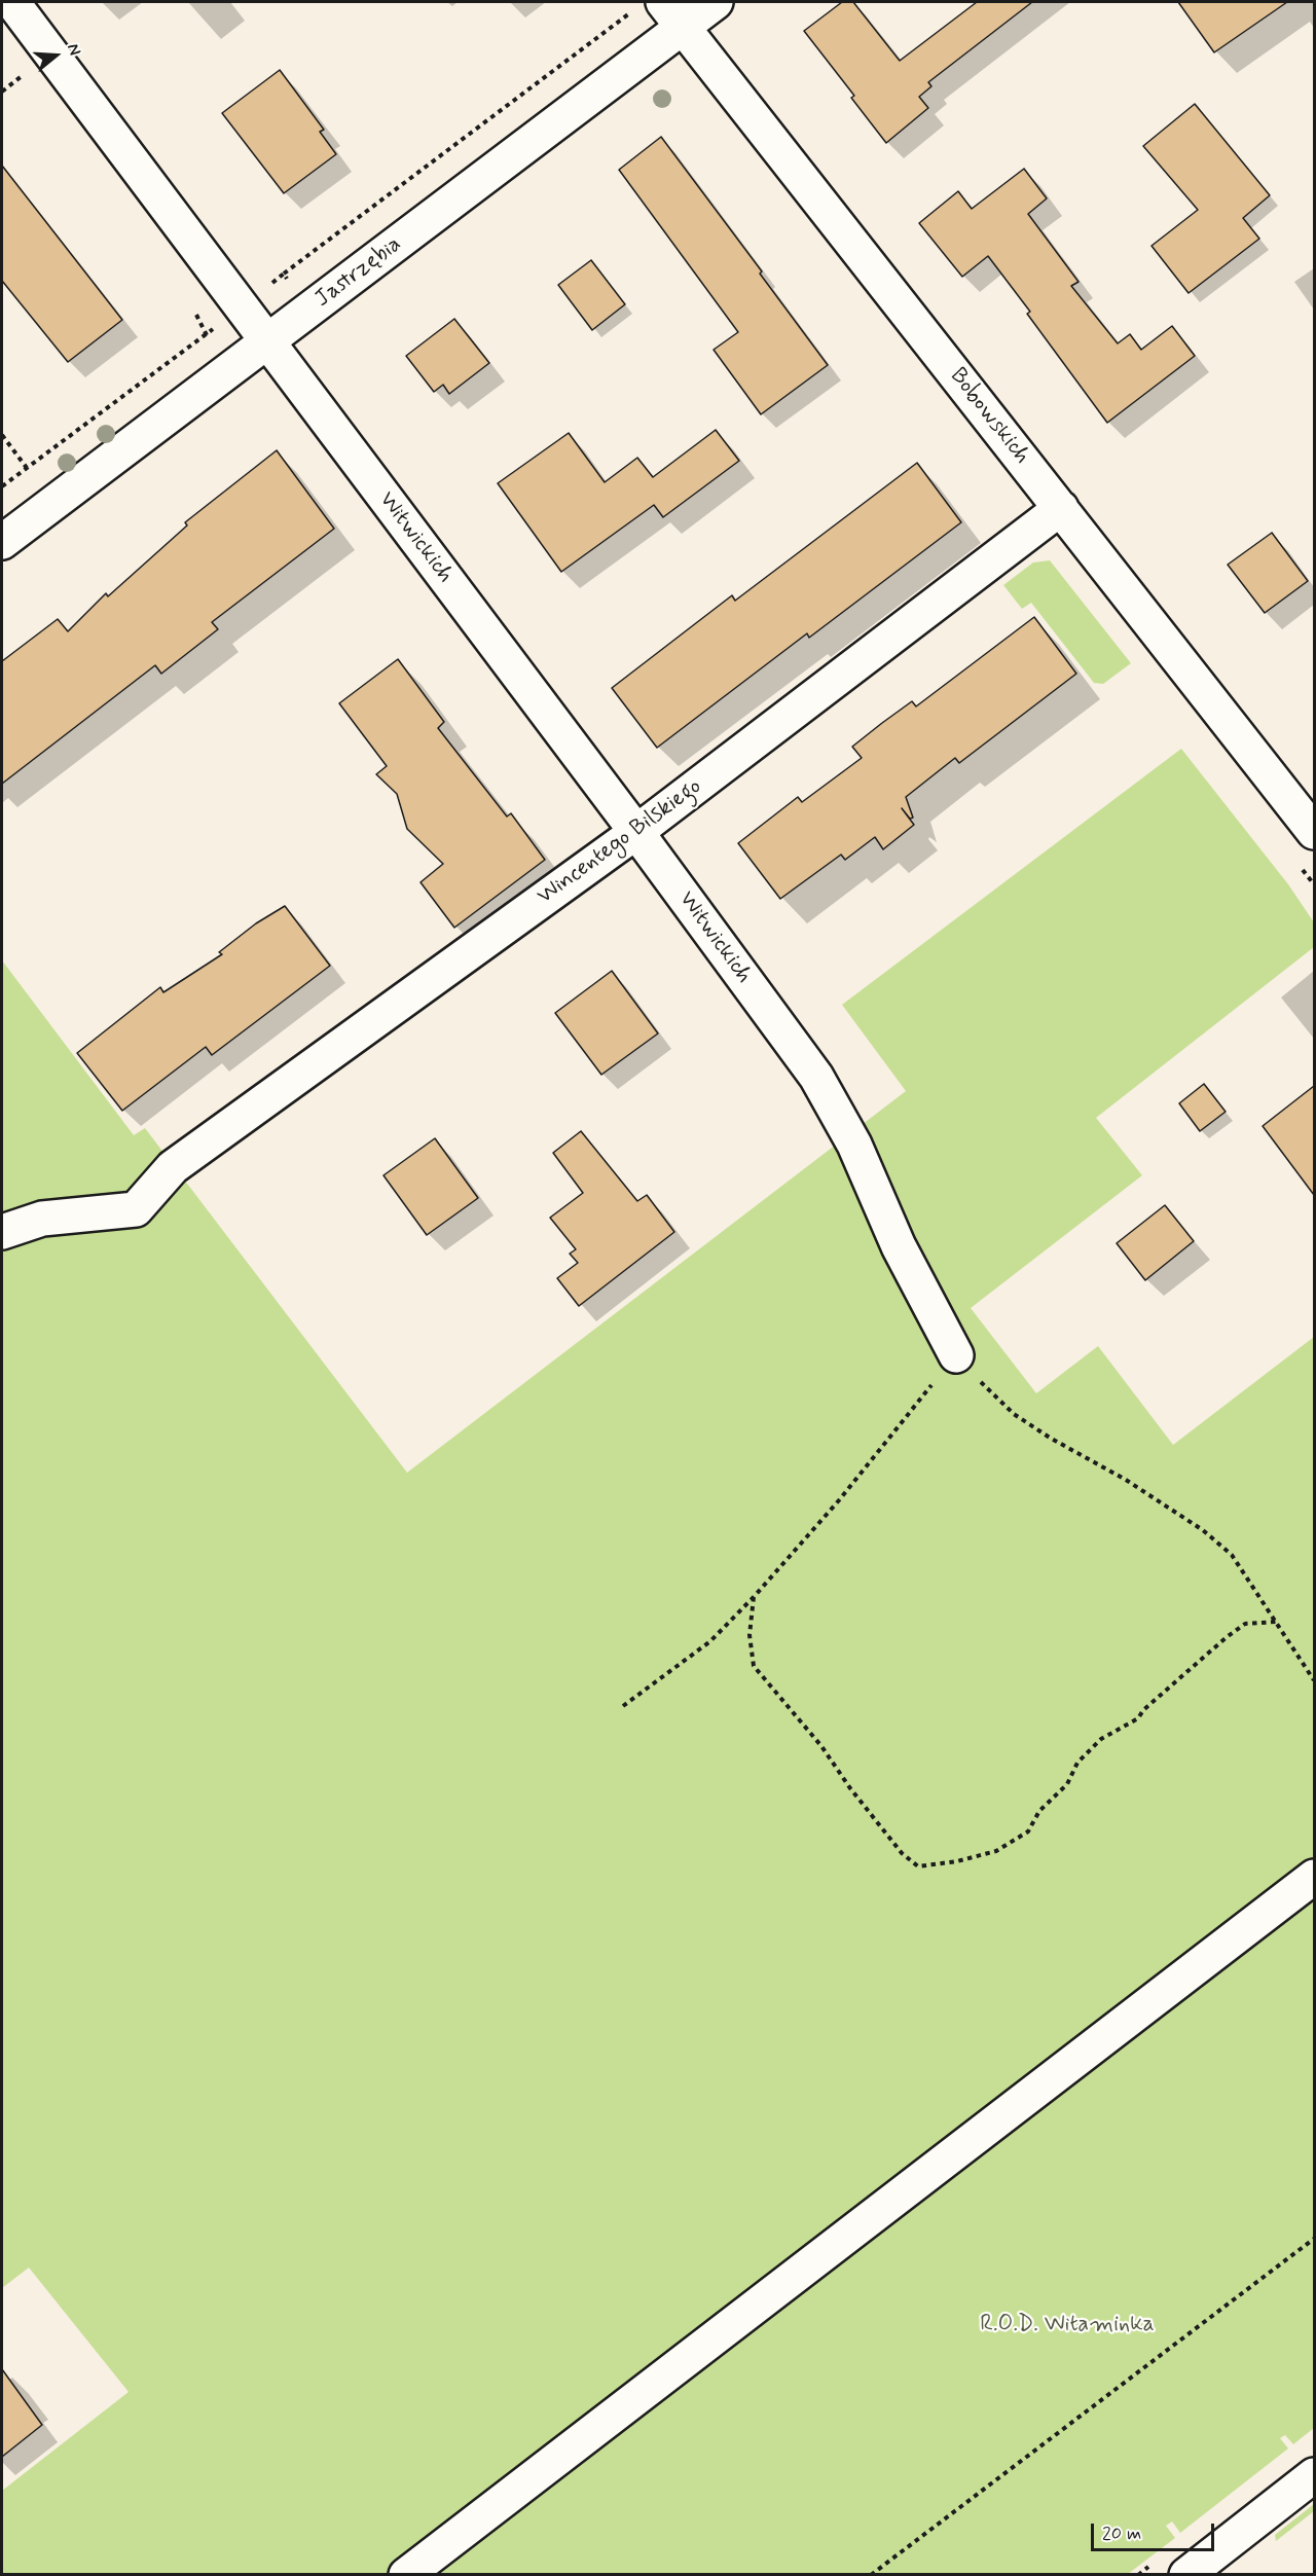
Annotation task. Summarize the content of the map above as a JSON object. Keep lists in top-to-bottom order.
{
  "streets": {
    "street": [
      "Jastrzębia",
      "Bobowskich",
      "Witwickich",
      "Wincentego Bilskiego"
    ]
  },
  "crossings": [
    ["Jastrzębia", "Bobowskich"],
    ["Jastrzębia", "Witwickich"],
    ["Bobowskich", "Wincentego Bilskiego"],
    ["Witwickich", "Wincentego Bilskiego"]
  ],
  "parks": ["R.O.D. Witaminka"],
  "scale_bar": "20 m",
  "north": "right"
}
